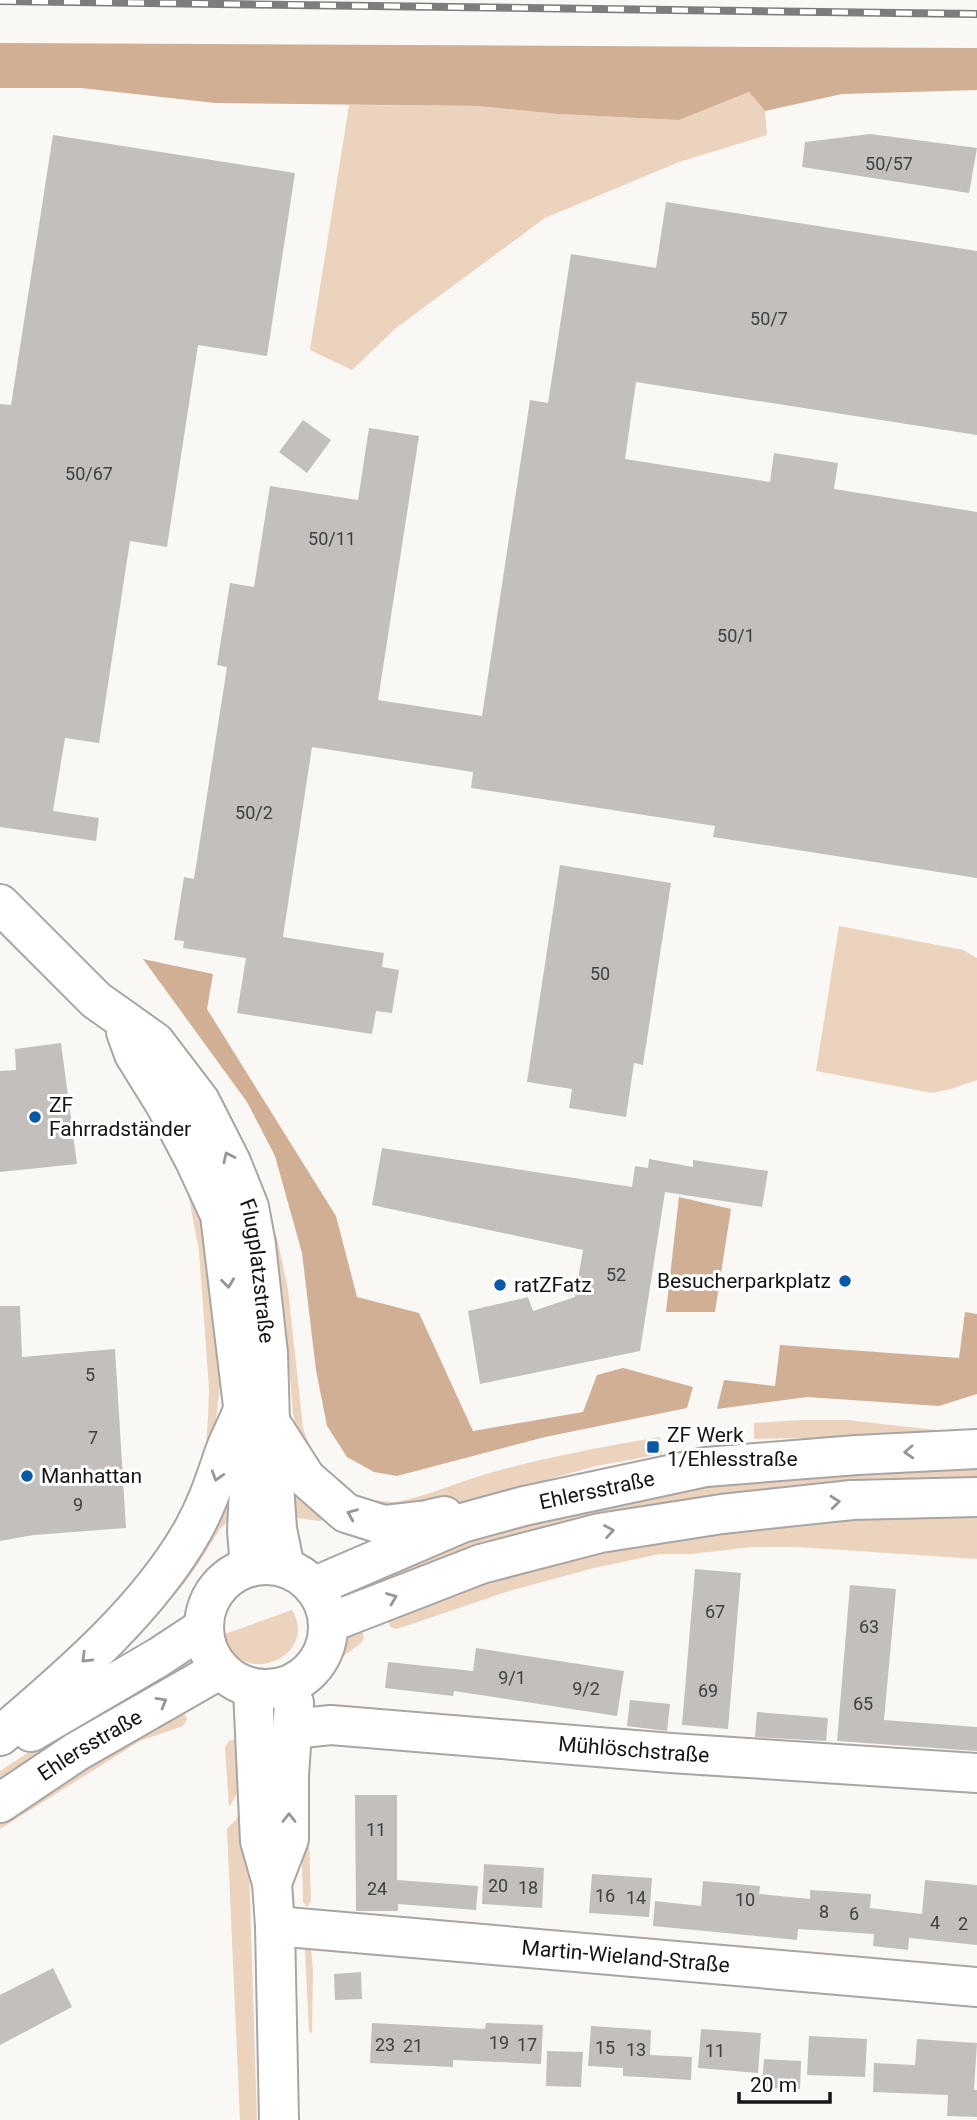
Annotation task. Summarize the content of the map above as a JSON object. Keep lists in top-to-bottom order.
{
  "streets": {
    "street": [
      "Flugplatzstraße",
      "Ehlersstraße",
      "Mühlöschstraße",
      "Martin-Wieland-Straße"
    ]
  },
  "crossings": [
    ["Flugplatzstraße", "Ehlersstraße"]
  ],
  "places": {
    "other": [
      "ZF Fahrradständer",
      "Besucherparkplatz",
      "ratZFatz",
      "Manhattan"
    ],
    "transit": ["ZF Werk 1/Ehlesstraße"]
  },
  "house_numbers": [
    "50/57",
    "50/7",
    "50/67",
    "50/11",
    "50/1",
    "50/2",
    "50",
    "52",
    "5",
    "7",
    "9",
    "67",
    "63",
    "9/1",
    "9/2",
    "69",
    "65",
    "11",
    "20",
    "18",
    "24",
    "16",
    "14",
    "10",
    "8",
    "6",
    "4",
    "2",
    "19",
    "23",
    "17",
    "21",
    "15",
    "13",
    "11"
  ],
  "scale_bar": "20 m"
}
